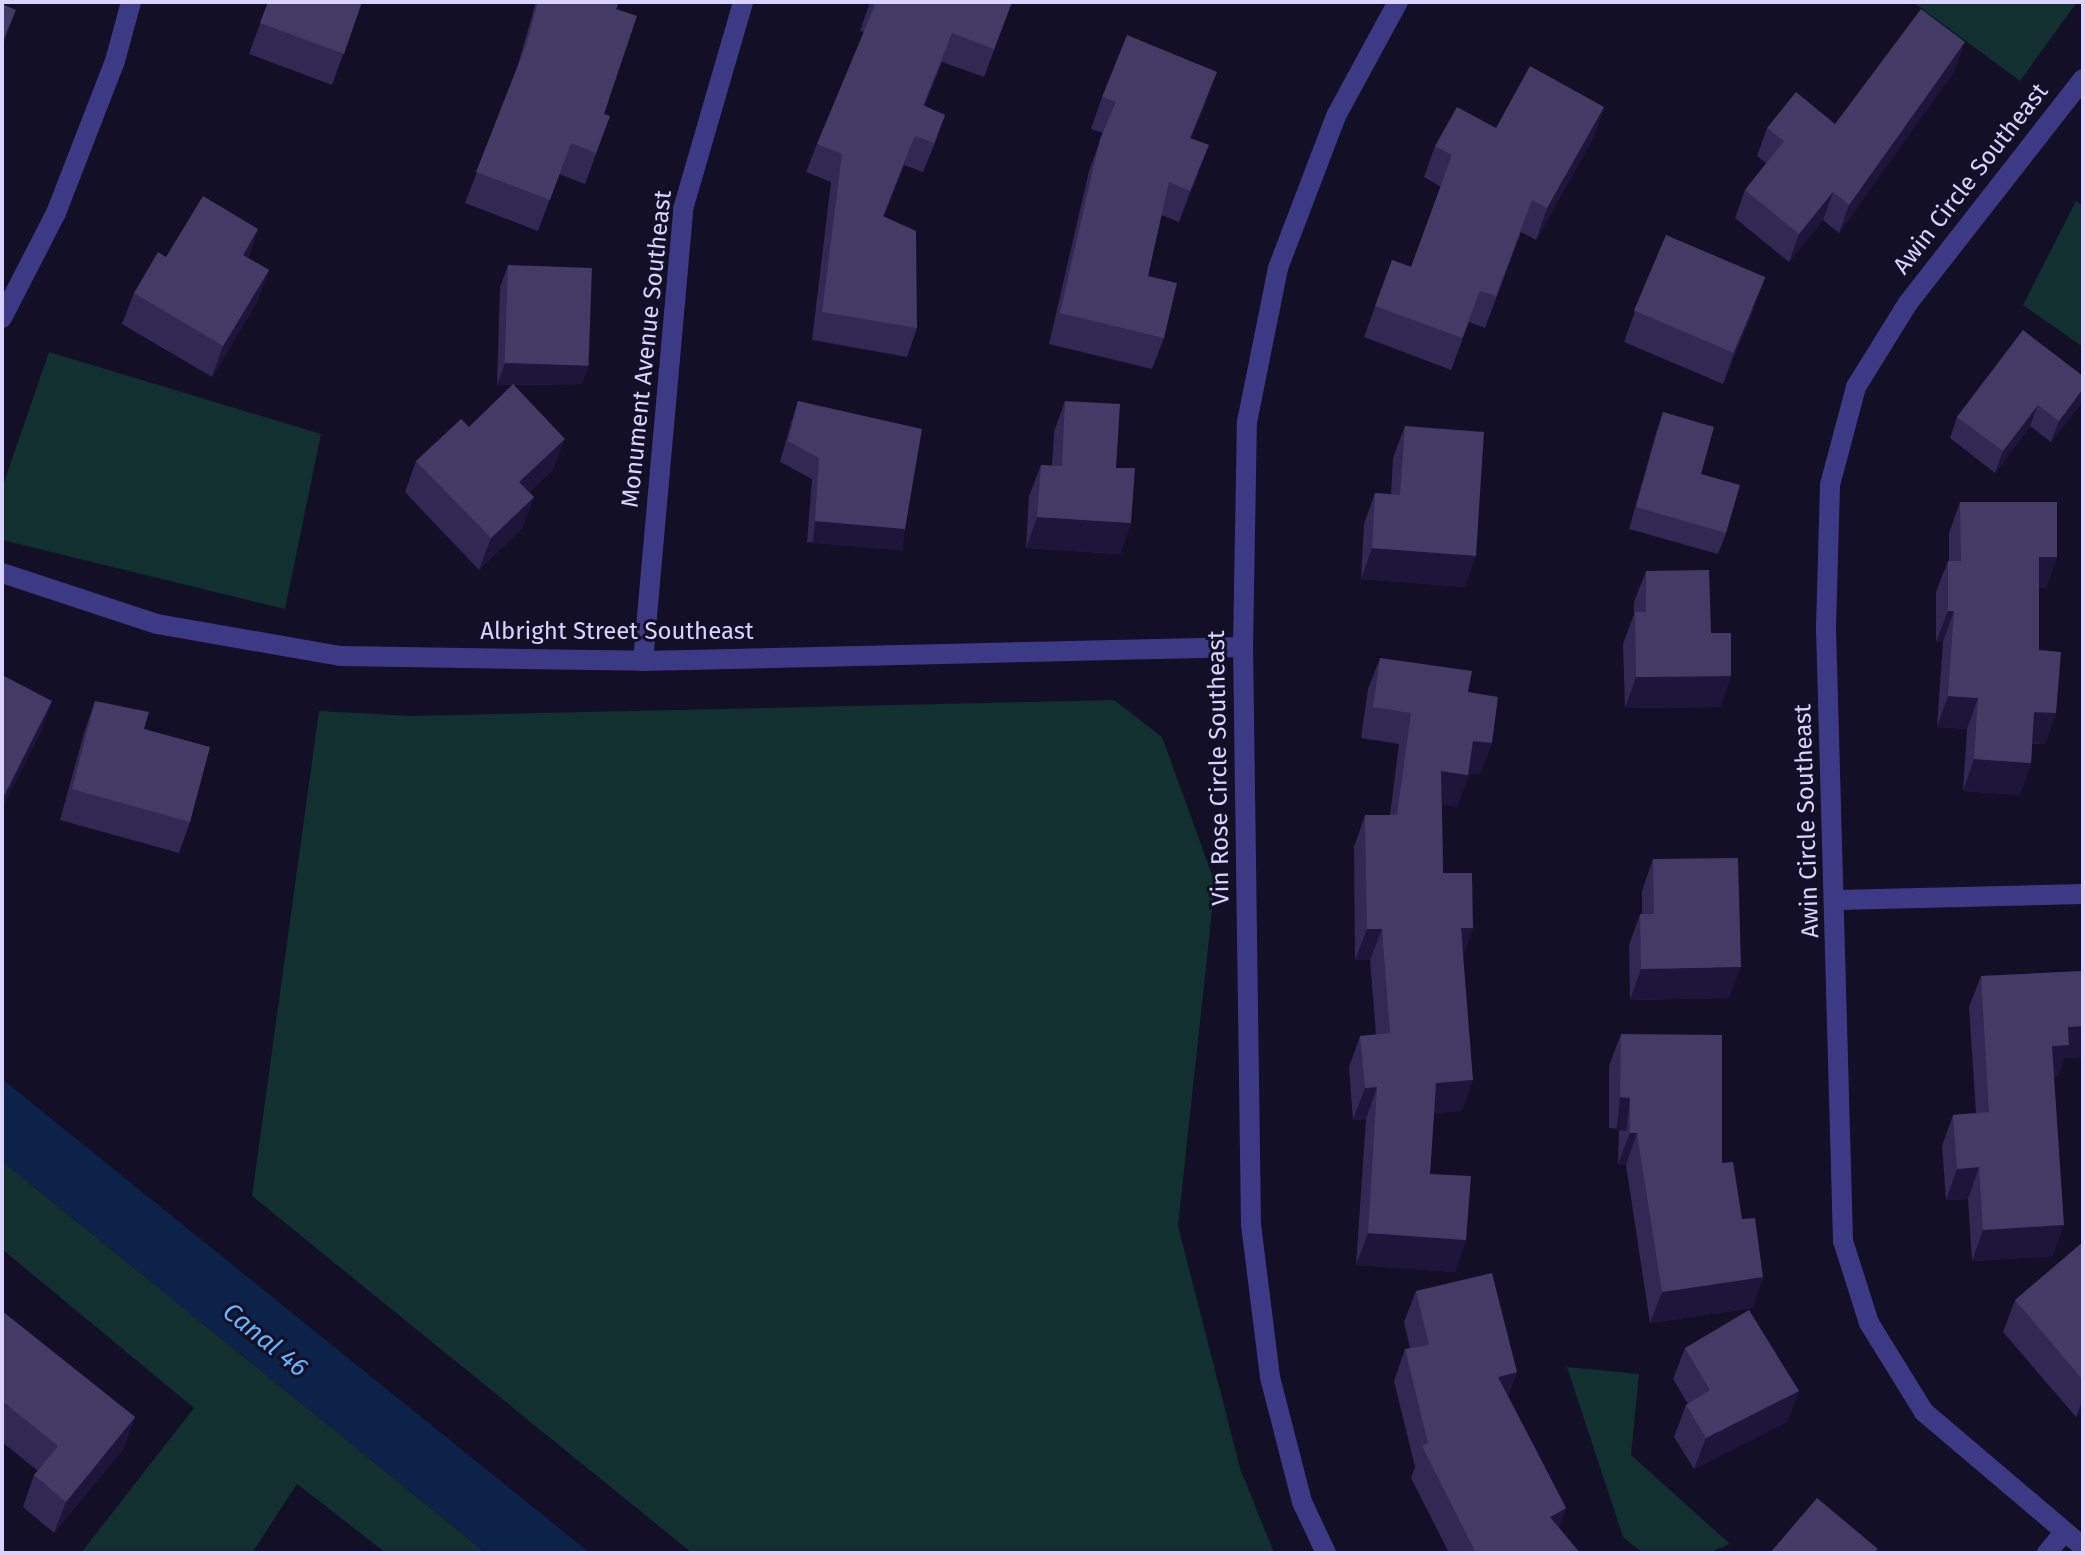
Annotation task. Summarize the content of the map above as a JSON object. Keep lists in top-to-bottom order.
{
  "streets": {
    "street": [
      "Awin Circle Southeast",
      "Monument Avenue Southeast",
      "Albright Street Southeast",
      "Vin Rose Circle Southeast"
    ]
  },
  "crossings": [
    ["Monument Avenue Southeast", "Albright Street Southeast"],
    ["Albright Street Southeast", "Vin Rose Circle Southeast"]
  ],
  "water": ["Canal 46"]
}
